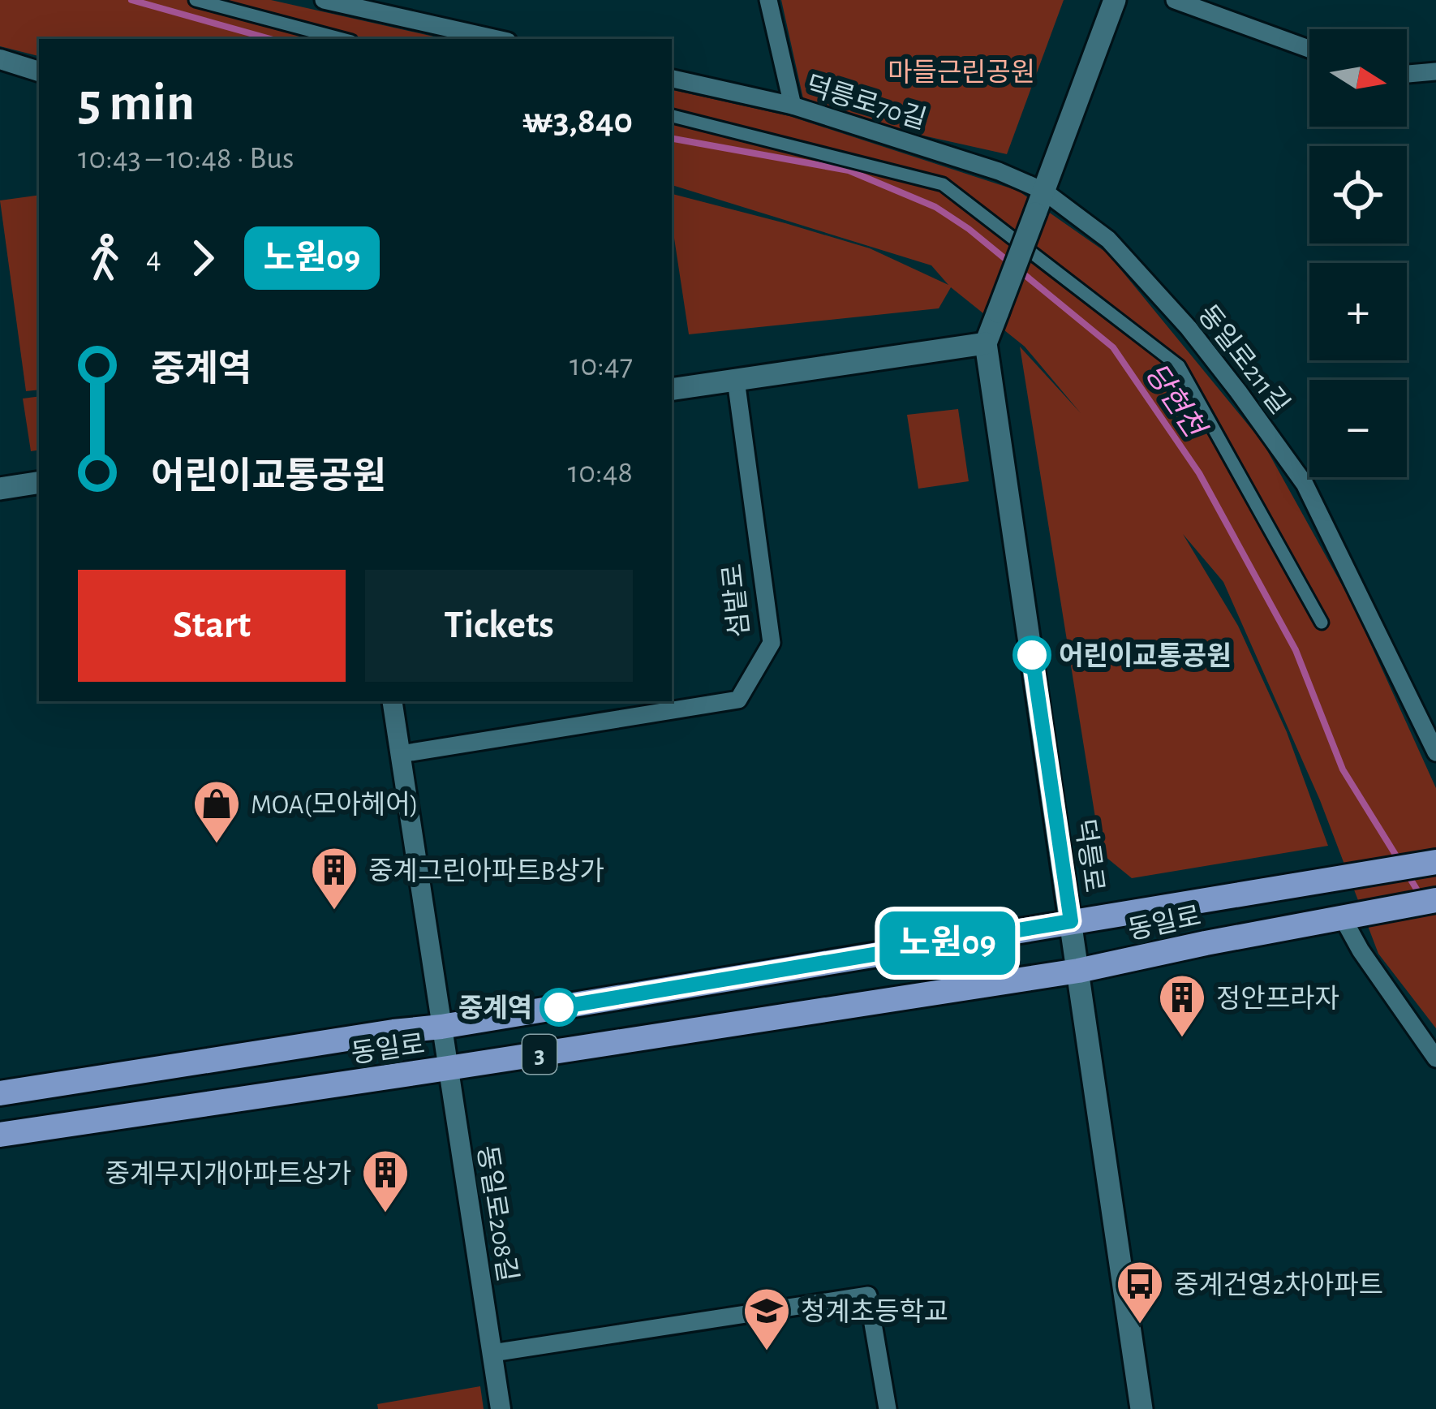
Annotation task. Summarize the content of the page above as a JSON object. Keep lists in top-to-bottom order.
{
  "streets": {
    "main road": ["덕릉로", "동일로", "3"],
    "street": [
      "덕릉로70길",
      "동일로211길",
      "섬밭로",
      "동일로208길"
    ]
  },
  "crossings": [
    ["덕릉로70길", "동일로211길"],
    ["덕릉로70길", "덕릉로"],
    ["동일로211길", "덕릉로"],
    ["섬밭로", "동일로208길"],
    ["덕릉로", "동일로"],
    ["동일로", "3"],
    ["동일로", "동일로208길"]
  ],
  "water": ["당현천"],
  "parks": ["마들근린공원"],
  "places": {
    "other": ["어린이교통공원", "중계역"],
    "shop": ["MOA(모아헤어)"],
    "building": ["중계그린아파트B상가", "정안프라자", "중계무지개아파트상가"],
    "bus stop": ["중계건영2차아파트"],
    "school or university": ["청계초등학교"]
  },
  "lines": ["bus line 노원09"],
  "north": "right",
  "page": {
    "on_map": "노원09",
    "map_buttons": ["+", "−"],
    "heading": ["5 min", "10:43 – 10:48 · Bus", "₩3,840"],
    "legs": ["4", "노원09"],
    "list": [
      {
        "name": "중계역",
        "value": "10:47"
      },
      {
        "name": "어린이교통공원",
        "value": "10:48"
      }
    ],
    "buttons": ["Start", "Tickets"]
  }
}
